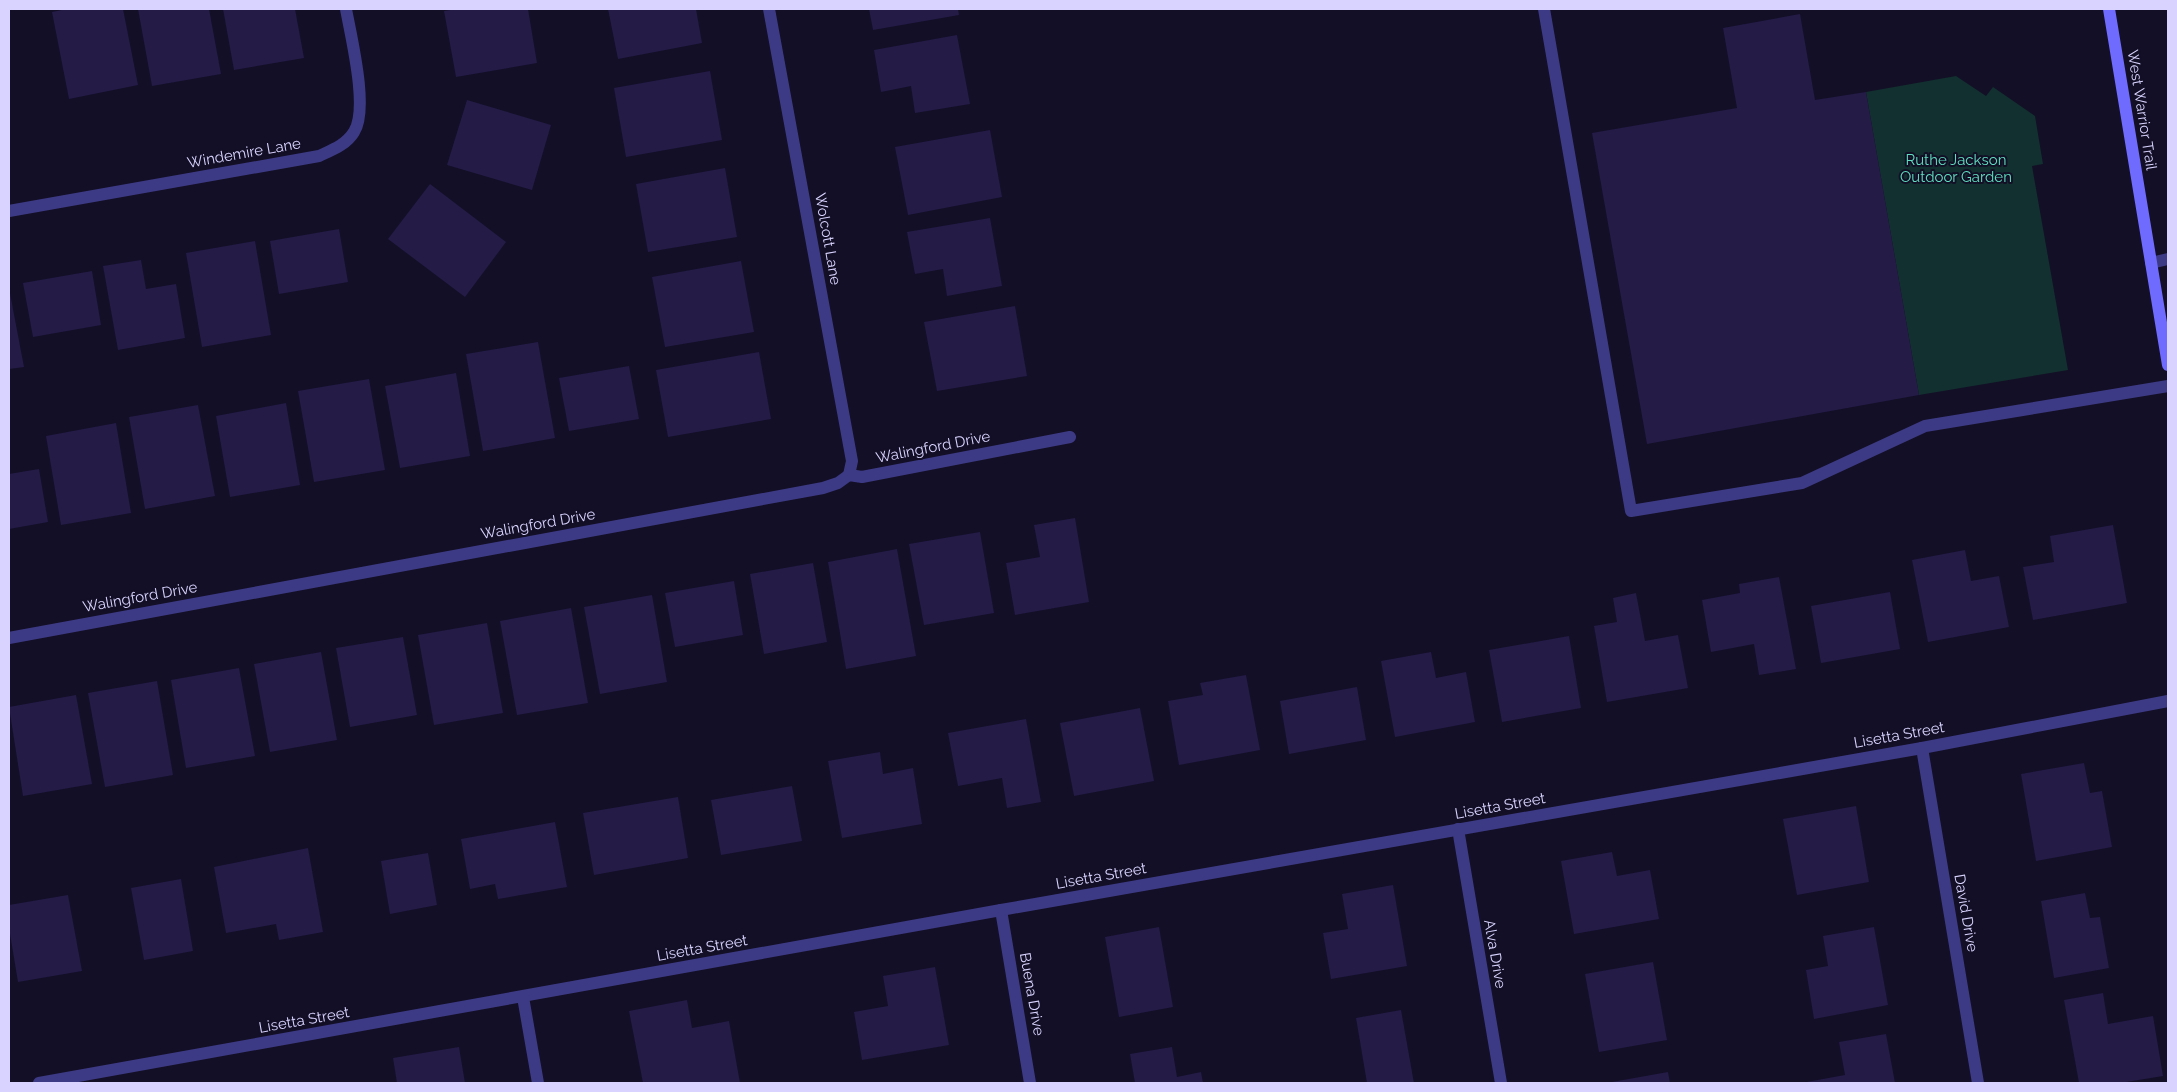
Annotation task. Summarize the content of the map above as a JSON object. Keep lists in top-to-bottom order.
{
  "streets": {
    "main road": ["West Warrior Trail"],
    "street": [
      "Windemire Lane",
      "Wolcott Lane",
      "Walingford Drive",
      "Lisetta Street",
      "David Drive",
      "Alva Drive",
      "Buena Drive"
    ]
  },
  "crossings": [
    ["Wolcott Lane", "Walingford Drive"],
    ["Lisetta Street", "David Drive"],
    ["Lisetta Street", "Alva Drive"],
    ["Lisetta Street", "Buena Drive"]
  ],
  "parks": ["Ruthe Jackson Outdoor Garden"]
}
